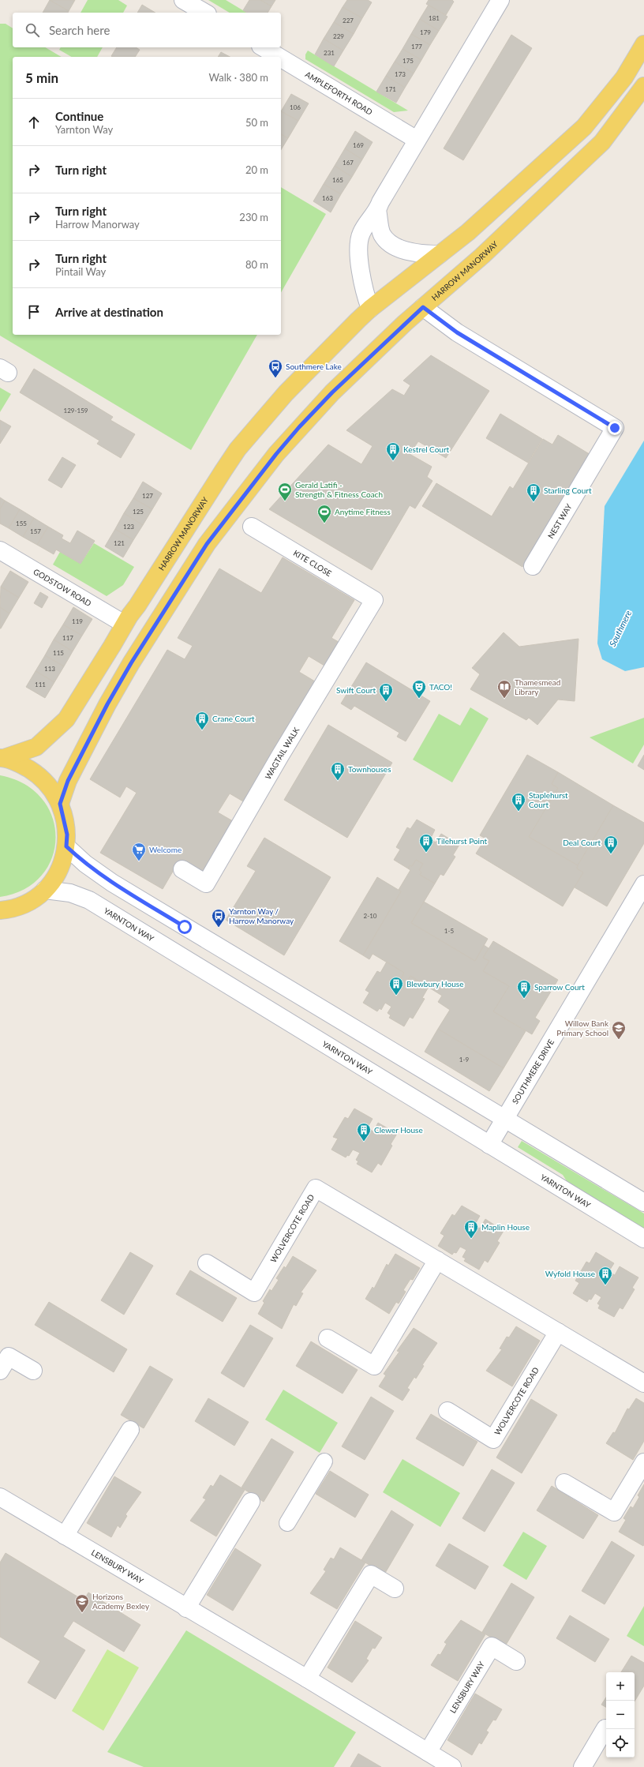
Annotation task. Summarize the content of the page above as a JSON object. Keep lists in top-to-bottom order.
{
  "streets": {
    "main road": ["HARROW MANORWAY"],
    "street": [
      "AMPLEFORTH ROAD",
      "NEST WAY",
      "KITE CLOSE",
      "GODSTOW ROAD",
      "WAGTAIL WALK",
      "YARNTON WAY",
      "SOUTHMERE DRIVE",
      "WOLVERCOTE ROAD",
      "LENSBURY WAY"
    ]
  },
  "crossings": [
    ["HARROW MANORWAY", "NEST WAY"],
    ["HARROW MANORWAY", "GODSTOW ROAD"],
    ["KITE CLOSE", "WAGTAIL WALK"],
    ["YARNTON WAY", "SOUTHMERE DRIVE"]
  ],
  "water": ["Southmere"],
  "places": {
    "bus stop": ["Southmere Lake", "Yarnton Way / Harrow Manorway"],
    "building": [
      "Kestrel Court",
      "Starling Court",
      "Swift Court",
      "Crane Court",
      "Townhouses",
      "Staplehurst Court",
      "Tilehurst Point",
      "Deal Court",
      "Blewbury House",
      "Sparrow Court",
      "Clewer House",
      "Maplin House",
      "Wyfold House"
    ],
    "sports": ["Gerald Latifi - Strength & Fitness Coach", "Anytime Fitness"],
    "theatre": ["TACO!"],
    "library": ["Thamesmead Library"],
    "supermarket": ["Welcome"],
    "school or university": ["Willow Bank Primary School", "Horizons Academy Bexley"]
  },
  "house_numbers": [
    "181",
    "227",
    "179",
    "229",
    "177",
    "231",
    "175",
    "173",
    "171",
    "106",
    "169",
    "167",
    "165",
    "163",
    "129-159",
    "127",
    "125",
    "155",
    "123",
    "157",
    "121",
    "119",
    "117",
    "115",
    "113",
    "111",
    "2-10",
    "1-5",
    "1-9"
  ],
  "page": {
    "search": "Search here",
    "heading": ["5 min", "Walk · 380 m"],
    "list": [
      ["Continue", "Yarnton Way", "50 m"],
      ["Turn right", "20 m"],
      ["Turn right", "Harrow Manorway", "230 m"],
      ["Turn right", "Pintail Way", "80 m"],
      "Arrive at destination"
    ],
    "map_buttons": ["+", "−"]
  }
}
